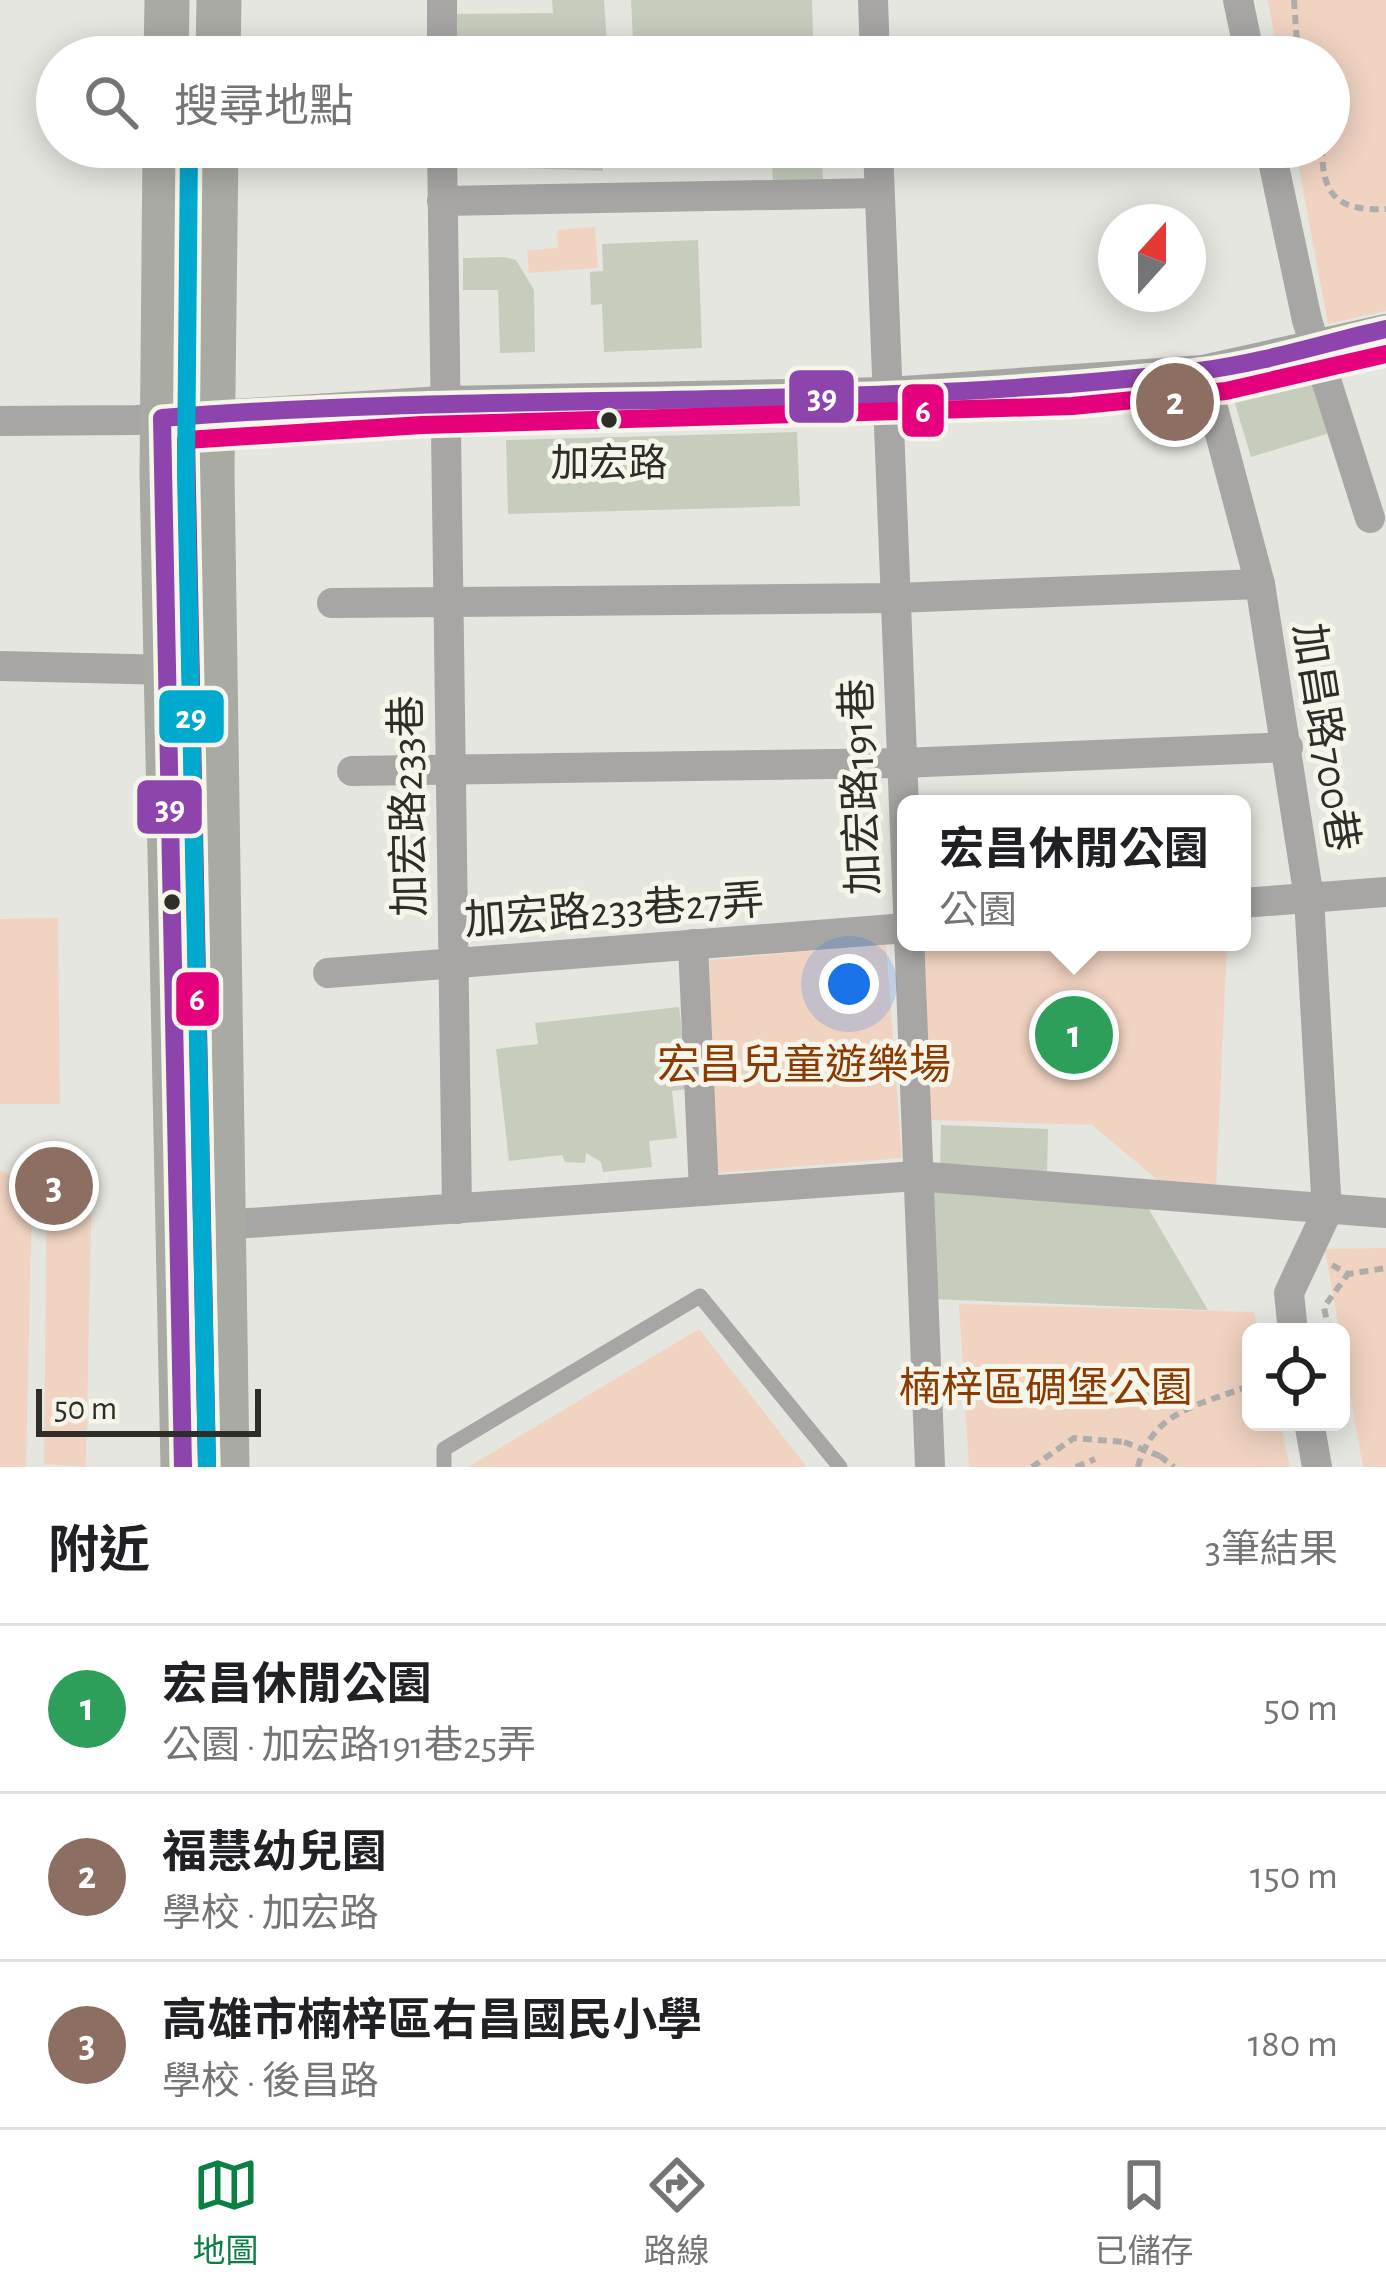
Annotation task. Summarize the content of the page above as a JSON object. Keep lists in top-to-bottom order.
{
  "streets": {
    "street": [
      "加昌路700巷",
      "加宏路191巷",
      "加宏路233巷",
      "加宏路233巷27弄"
    ]
  },
  "crossings": [
    ["加宏路233巷", "加宏路233巷27弄"]
  ],
  "parks": ["宏昌兒童遊樂場", "楠梓區碉堡公園"],
  "places": ["加宏路"],
  "lines": ["transit line 29", "transit line 39", "transit line 6"],
  "scale_bar": "50 m",
  "north": "top",
  "page": {
    "search": "搜尋地點",
    "pins": ["2", "1", "3"],
    "popup": ["宏昌休閒公園", "公園"],
    "scale": "50 m",
    "heading": ["附近", "3筆結果"],
    "list": [
      {
        "mark": "1",
        "name": "宏昌休閒公園",
        "note": "公園 · 加宏路191巷25弄",
        "value": "50 m"
      },
      {
        "mark": "2",
        "name": "福慧幼兒園",
        "note": "學校 · 加宏路",
        "value": "150 m"
      },
      {
        "mark": "3",
        "name": "高雄市楠梓區右昌國民小學",
        "note": "學校 · 後昌路",
        "value": "180 m"
      }
    ],
    "nav": ["地圖", "路線", "已儲存"]
  }
}
